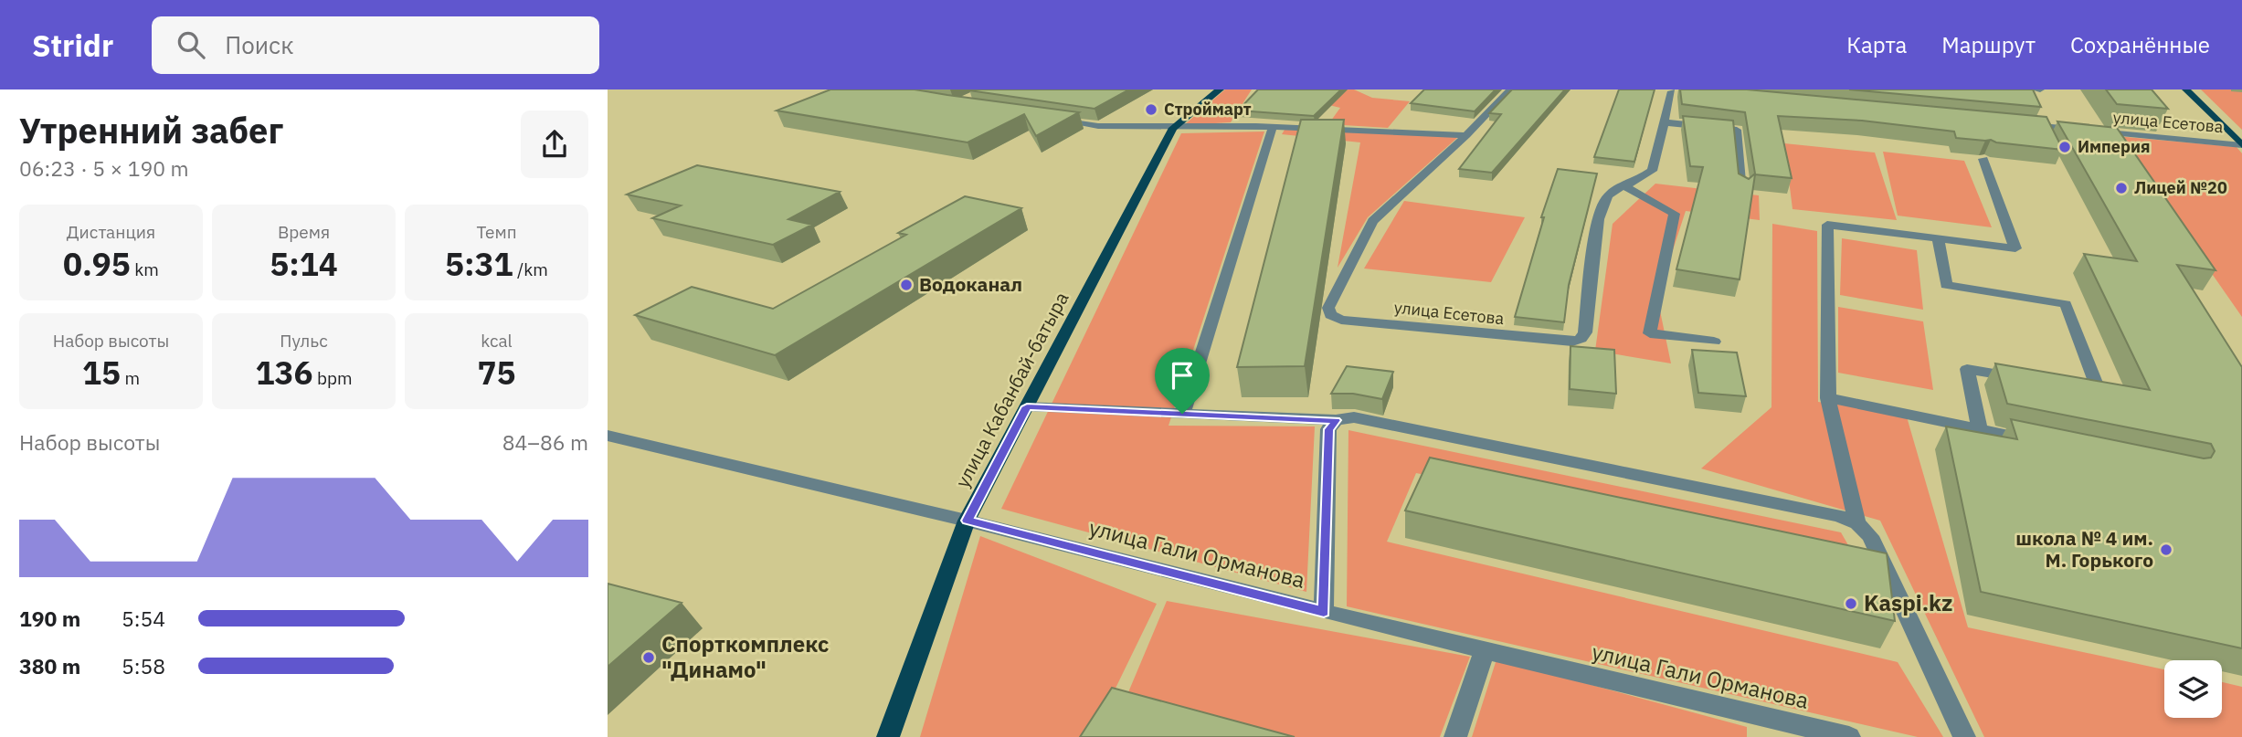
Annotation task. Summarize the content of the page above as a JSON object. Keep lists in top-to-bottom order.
{
  "streets": {
    "main road": ["улица Кабанбай-батыра"],
    "street": ["улица Есетова", "улица Гали Орманова"]
  },
  "crossings": [
    ["улица Кабанбай-батыра", "улица Гали Орманова"]
  ],
  "places": [
    "Строймарт",
    "Империя",
    "Лицей №20",
    "Водоканал",
    "школа № 4 им. М. Горького",
    "Kaspi.kz",
    "Спорткомплекс \"Динамо\""
  ],
  "page": {
    "header": "Stridr",
    "search": "Поиск",
    "nav": ["Карта", "Маршрут", "Сохранённые"],
    "heading": ["Утренний забег", "06:23 · 5 × 190 m"],
    "stats": [
      ["Дистанция", "0.95 km"],
      ["Время", "5:14"],
      ["Темп", "5:31 /km"],
      ["Набор высоты", "15 m"],
      ["Пульс", "136 bpm"],
      ["kcal", "75"]
    ],
    "chart": ["Набор высоты", "84–86 m"],
    "list": [
      {
        "name": "190 m",
        "note": "5:54"
      },
      {
        "name": "380 m",
        "note": "5:58"
      }
    ]
  }
}
